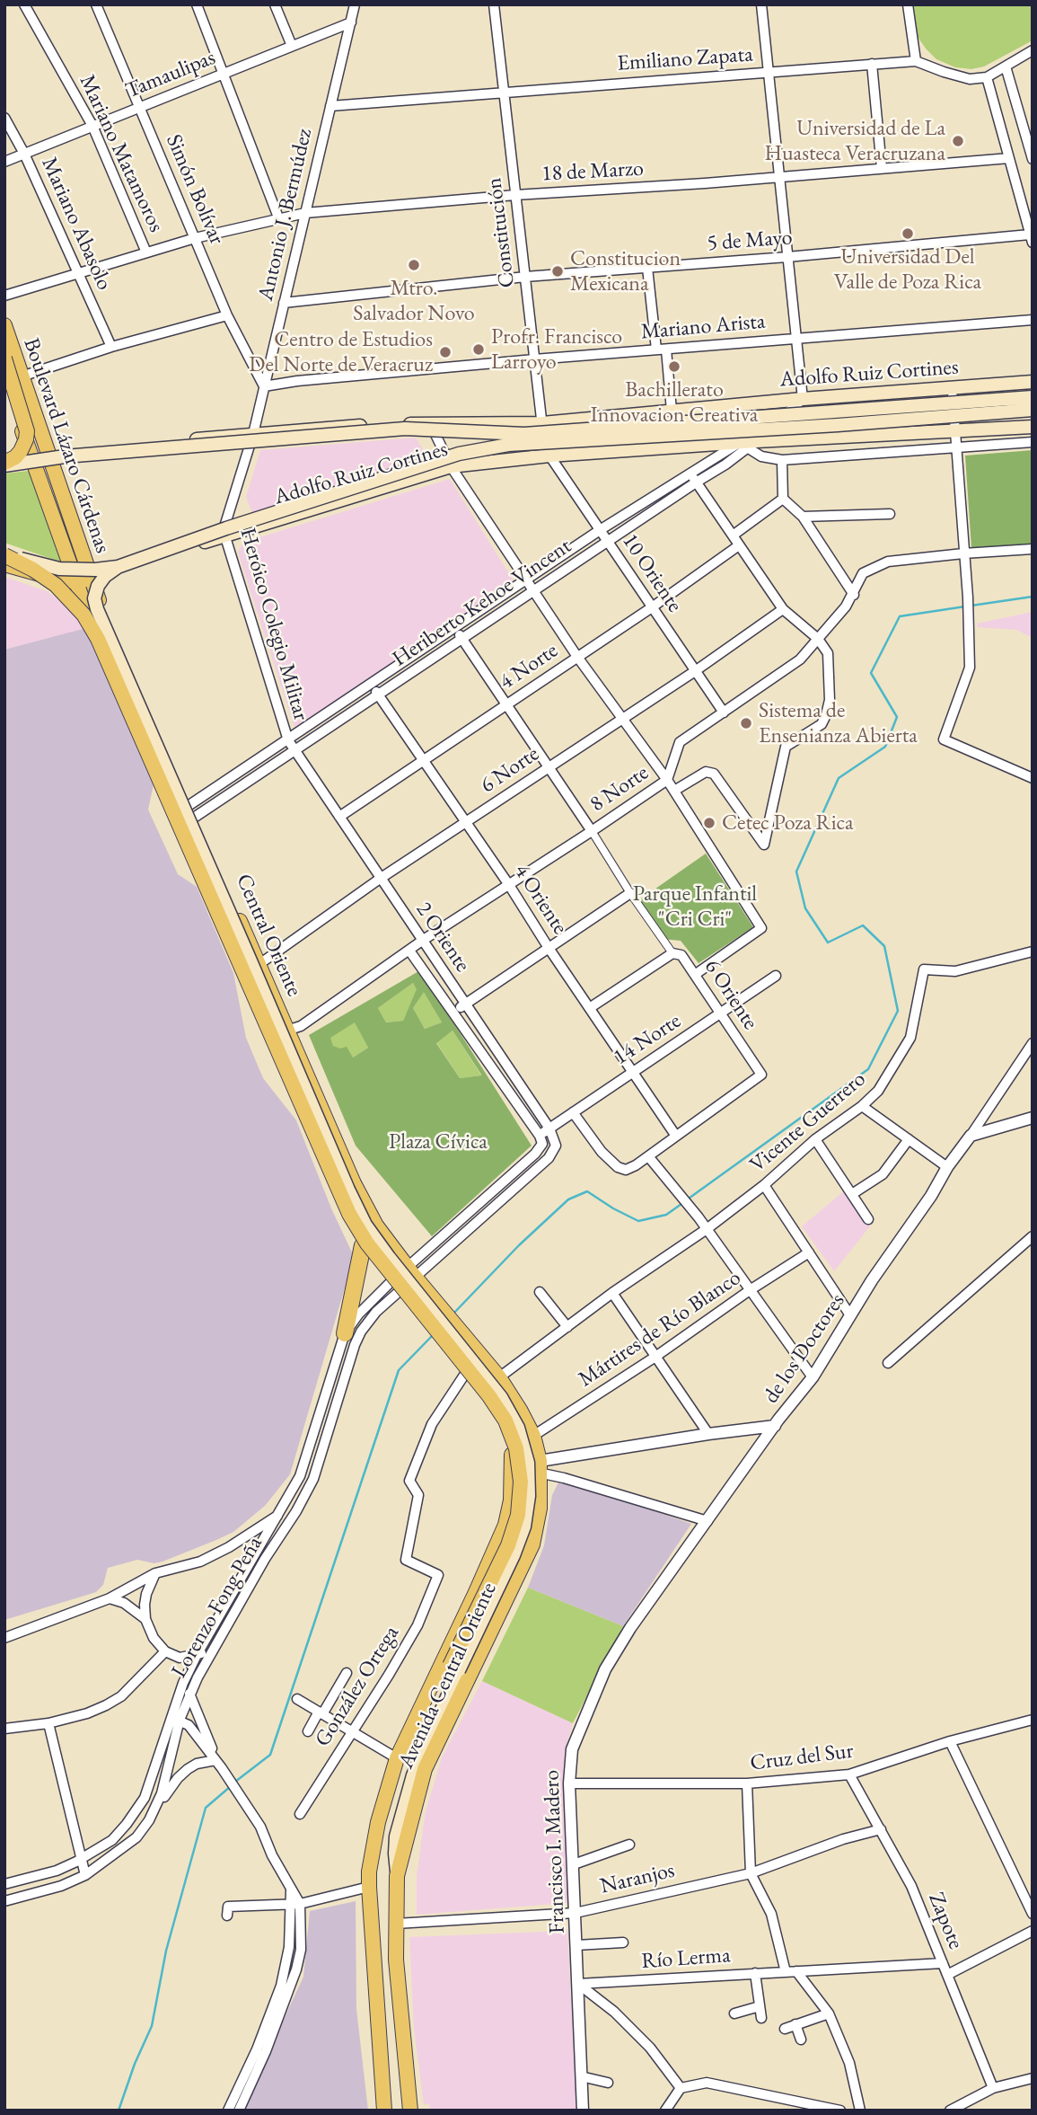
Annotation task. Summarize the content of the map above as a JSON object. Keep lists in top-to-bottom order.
{
  "streets": {
    "main road": [
      "Adolfo Ruiz Cortines",
      "Boulevard Lázaro Cárdenas",
      "Central Oriente",
      "Avenida Central Oriente"
    ],
    "street": [
      "Emiliano Zapata",
      "Tamaulipas",
      "Mariano Matamoros",
      "18 de Marzo",
      "Simón Bolívar",
      "Antonio J. Bermúdez",
      "Mariano Abasolo",
      "Constitución",
      "5 de Mayo",
      "Mariano Arista",
      "10 Oriente",
      "Heriberto Kehoe Vincent",
      "Heróico Colegio Militar",
      "4 Norte",
      "6 Norte",
      "8 Norte",
      "4 Oriente",
      "2 Oriente",
      "6 Oriente",
      "14 Norte",
      "Vicente Guerrero",
      "Mártires de Río Blanco",
      "de los Doctores",
      "Lorenzo Fong Peña",
      "González Ortega",
      "Cruz del Sur",
      "Francisco I. Madero",
      "Naranjos",
      "Zapote",
      "Río Lerma"
    ]
  },
  "crossings": [
    ["Emiliano Zapata", "Antonio J. Bermúdez"],
    ["Emiliano Zapata", "Constitución"],
    ["Tamaulipas", "Mariano Matamoros"],
    ["Tamaulipas", "Simón Bolívar"],
    ["Tamaulipas", "Antonio J. Bermúdez"],
    ["Tamaulipas", "Mariano Abasolo"],
    ["Mariano Matamoros", "18 de Marzo"],
    ["18 de Marzo", "Simón Bolívar"],
    ["18 de Marzo", "Antonio J. Bermúdez"],
    ["18 de Marzo", "Mariano Abasolo"],
    ["18 de Marzo", "Constitución"],
    ["Simón Bolívar", "Antonio J. Bermúdez"],
    ["Simón Bolívar", "Mariano Arista"],
    ["Antonio J. Bermúdez", "5 de Mayo"],
    ["Antonio J. Bermúdez", "Mariano Arista"],
    ["Antonio J. Bermúdez", "Adolfo Ruiz Cortines"],
    ["Antonio J. Bermúdez", "Heróico Colegio Militar"],
    ["Constitución", "5 de Mayo"],
    ["Constitución", "Mariano Arista"],
    ["Constitución", "Adolfo Ruiz Cortines"],
    ["Constitución", "10 Oriente"],
    ["Adolfo Ruiz Cortines", "Boulevard Lázaro Cárdenas"],
    ["Adolfo Ruiz Cortines", "10 Oriente"],
    ["Adolfo Ruiz Cortines", "Heriberto Kehoe Vincent"],
    ["Adolfo Ruiz Cortines", "Heróico Colegio Militar"],
    ["Adolfo Ruiz Cortines", "Central Oriente"],
    ["Boulevard Lázaro Cárdenas", "Central Oriente"],
    ["10 Oriente", "Heriberto Kehoe Vincent"],
    ["10 Oriente", "4 Norte"],
    ["10 Oriente", "6 Norte"],
    ["10 Oriente", "8 Norte"],
    ["Heriberto Kehoe Vincent", "Heróico Colegio Militar"],
    ["Heriberto Kehoe Vincent", "4 Oriente"],
    ["Heriberto Kehoe Vincent", "Central Oriente"],
    ["Heriberto Kehoe Vincent", "2 Oriente"],
    ["Heriberto Kehoe Vincent", "6 Oriente"],
    ["Heróico Colegio Militar", "2 Oriente"],
    ["4 Norte", "4 Oriente"],
    ["4 Norte", "2 Oriente"],
    ["4 Norte", "6 Oriente"],
    ["6 Norte", "4 Oriente"],
    ["6 Norte", "Central Oriente"],
    ["6 Norte", "2 Oriente"],
    ["6 Norte", "6 Oriente"],
    ["8 Norte", "4 Oriente"],
    ["8 Norte", "Central Oriente"],
    ["8 Norte", "2 Oriente"],
    ["8 Norte", "6 Oriente"],
    ["4 Oriente", "6 Oriente"],
    ["4 Oriente", "14 Norte"],
    ["Central Oriente", "14 Norte"],
    ["Central Oriente", "Lorenzo Fong Peña"],
    ["Central Oriente", "Avenida Central Oriente"],
    ["2 Oriente", "14 Norte"],
    ["6 Oriente", "14 Norte"],
    ["14 Norte", "Lorenzo Fong Peña"],
    ["Vicente Guerrero", "Avenida Central Oriente"],
    ["Mártires de Río Blanco", "Avenida Central Oriente"],
    ["de los Doctores", "Avenida Central Oriente"],
    ["de los Doctores", "Francisco I. Madero"],
    ["Avenida Central Oriente", "González Ortega"],
    ["Avenida Central Oriente", "Naranjos"],
    ["Cruz del Sur", "Francisco I. Madero"],
    ["Cruz del Sur", "Zapote"],
    ["Francisco I. Madero", "Naranjos"],
    ["Francisco I. Madero", "Río Lerma"],
    ["Naranjos", "Zapote"],
    ["Zapote", "Río Lerma"]
  ],
  "parks": ["Parque Infantil \"Cri Cri\"", "Plaza Cívica"],
  "places": [
    "Universidad de La Huasteca Veracruzana",
    "Universidad Del Valle de Poza Rica",
    "Mtro. Salvador Novo",
    "Constitucion Mexicana",
    "Profr. Francisco Larroyo",
    "Centro de Estudios Del Norte de Veracruz",
    "Bachillerato Innovacion Creativa",
    "Sistema de Ensenianza Abierta",
    "Cetec Poza Rica"
  ]
}
